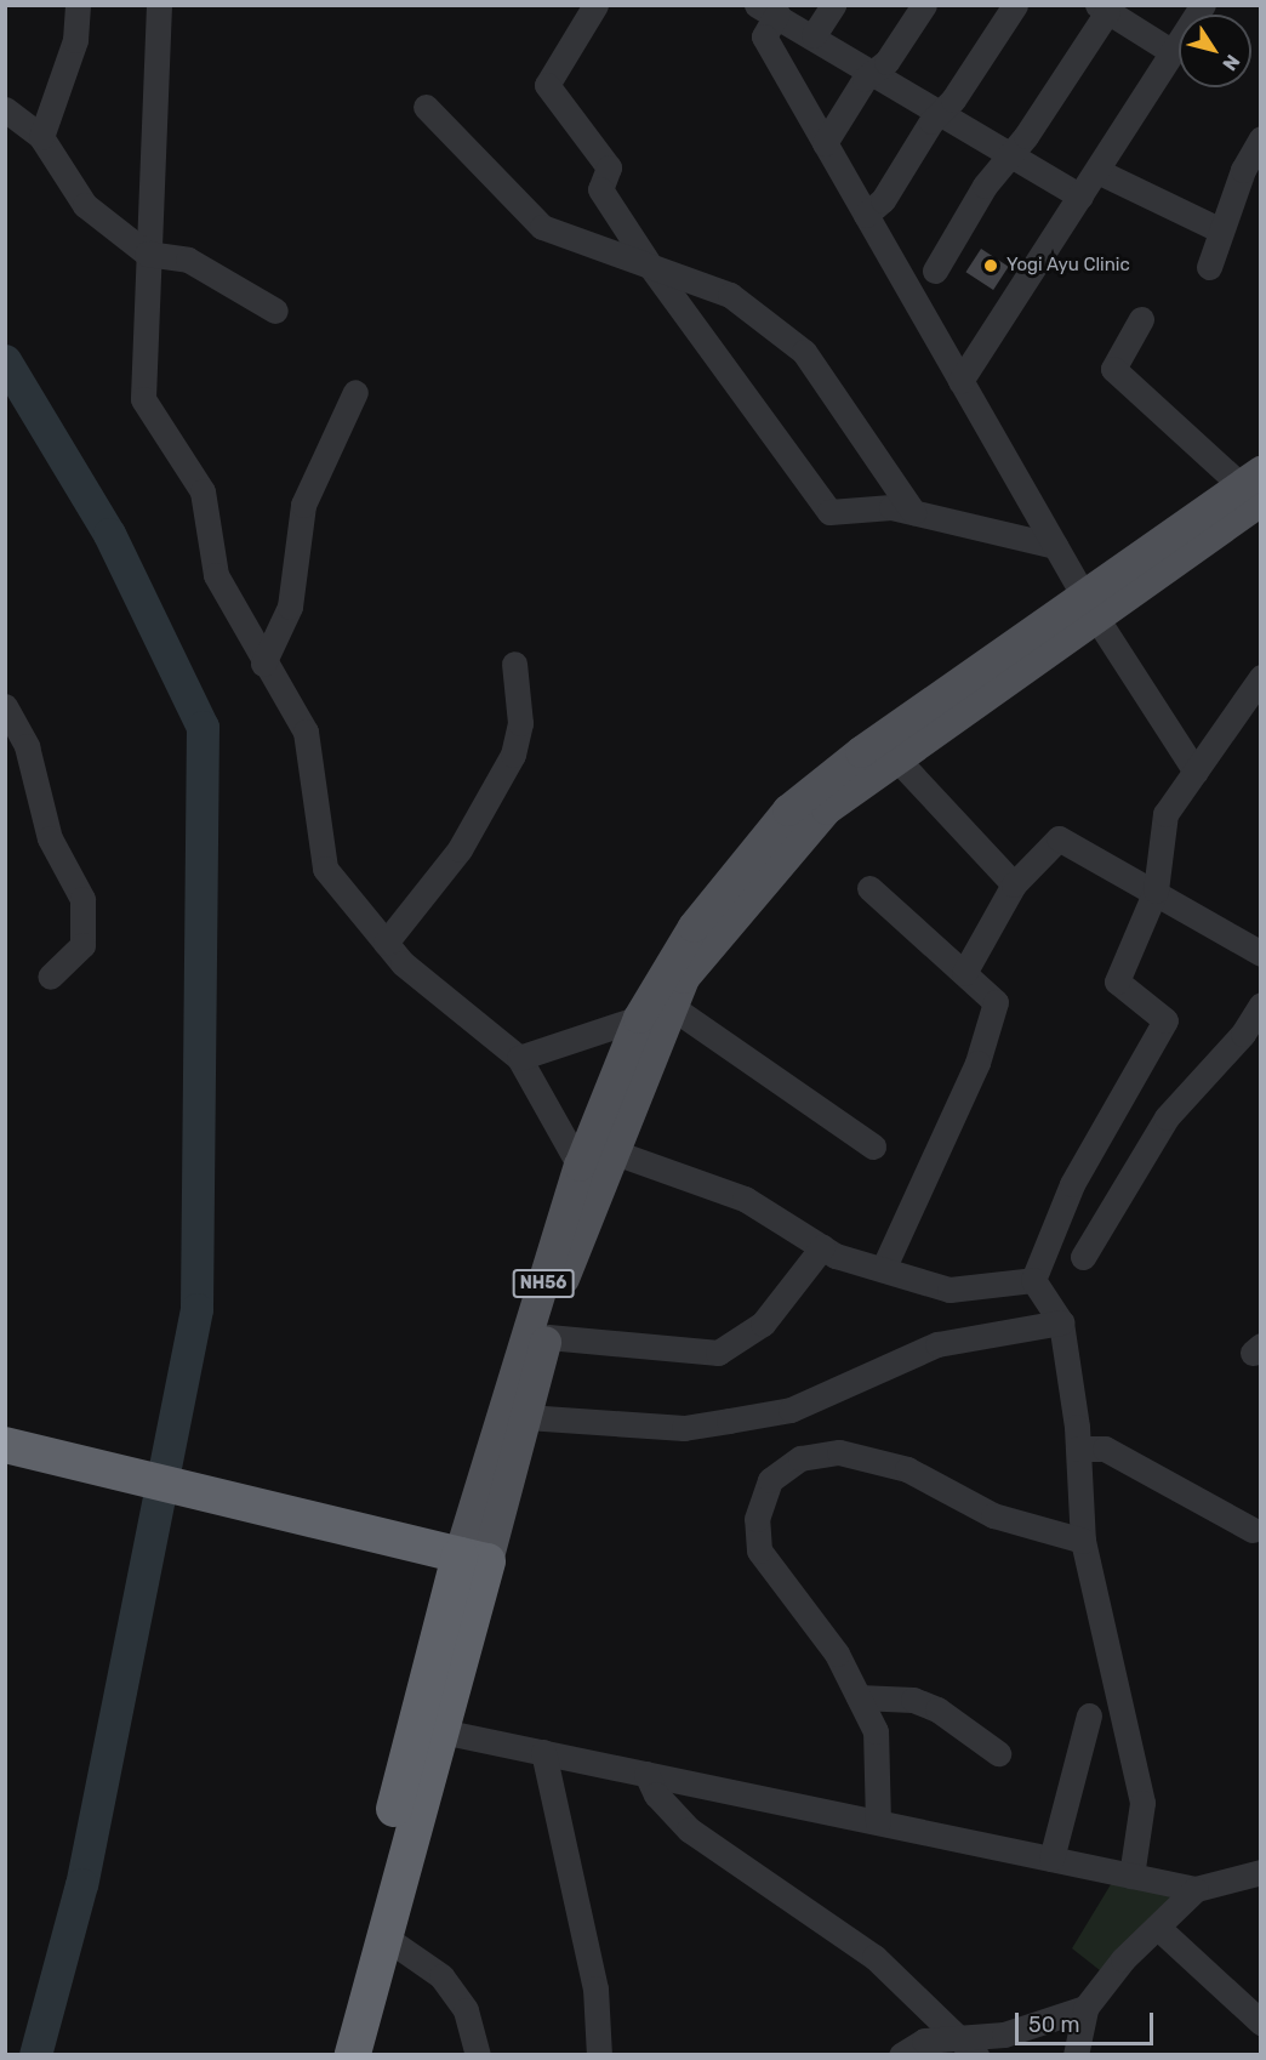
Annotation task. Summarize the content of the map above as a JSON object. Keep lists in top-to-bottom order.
{
  "streets": {
    "highway": ["NH56"]
  },
  "places": ["Yogi Ayu Clinic"],
  "scale_bar": "50 m",
  "north": "bottom right"
}
